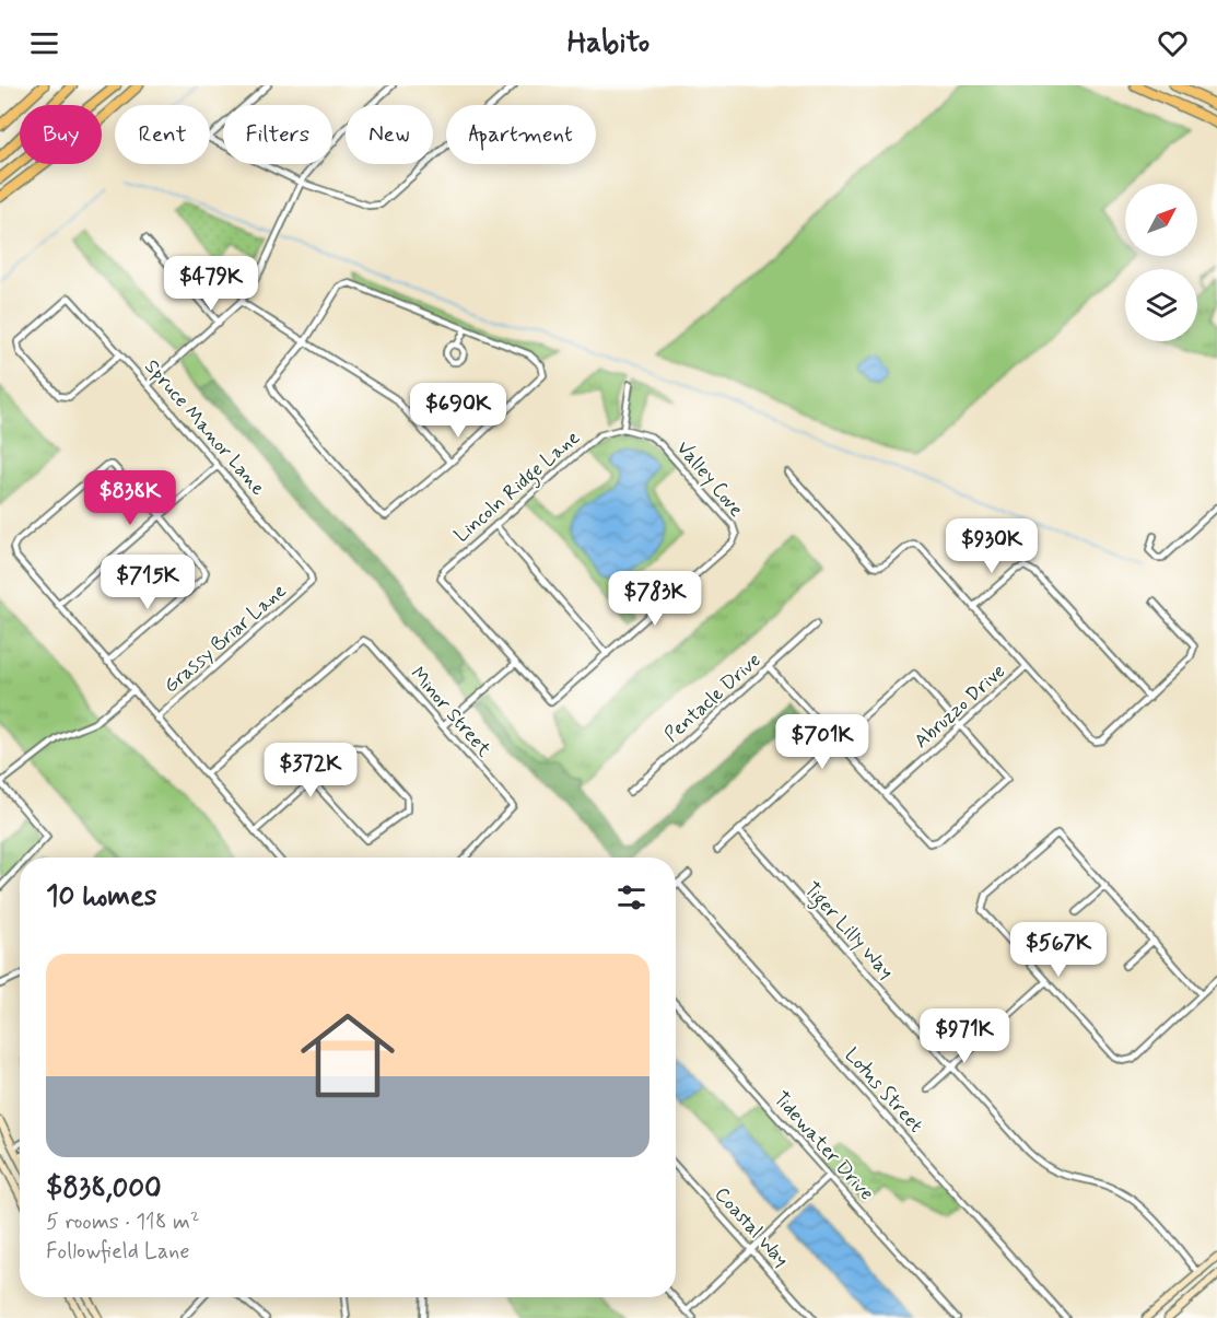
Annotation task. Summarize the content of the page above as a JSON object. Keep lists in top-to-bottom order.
{
  "streets": {
    "street": [
      "Spruce Manor Lane",
      "Valley Cove",
      "Lincoln Ridge Lane",
      "Grassy Briar Lane",
      "Pentacle Drive",
      "Abruzzo Drive",
      "Minor Street",
      "Tiger Lilly Way",
      "Lotus Street",
      "Tidewater Drive",
      "Coastal Way"
    ]
  },
  "crossings": [
    ["Spruce Manor Lane", "Grassy Briar Lane"],
    ["Valley Cove", "Lincoln Ridge Lane"]
  ],
  "north": "top right",
  "page": {
    "header": "Habito",
    "chip": [
      "Buy",
      "Rent",
      "Filters",
      "New",
      "Apartment"
    ],
    "price": [
      "$479K",
      "$690K",
      "$838K",
      "$930K",
      "$715K",
      "$783K",
      "$701K",
      "$372K",
      "$567K",
      "$971K"
    ],
    "heading": "10 homes",
    "list": [
      {
        "name": "$838,000",
        "note": "5 rooms · 118 m² · Followfield Lane"
      }
    ]
  }
}
